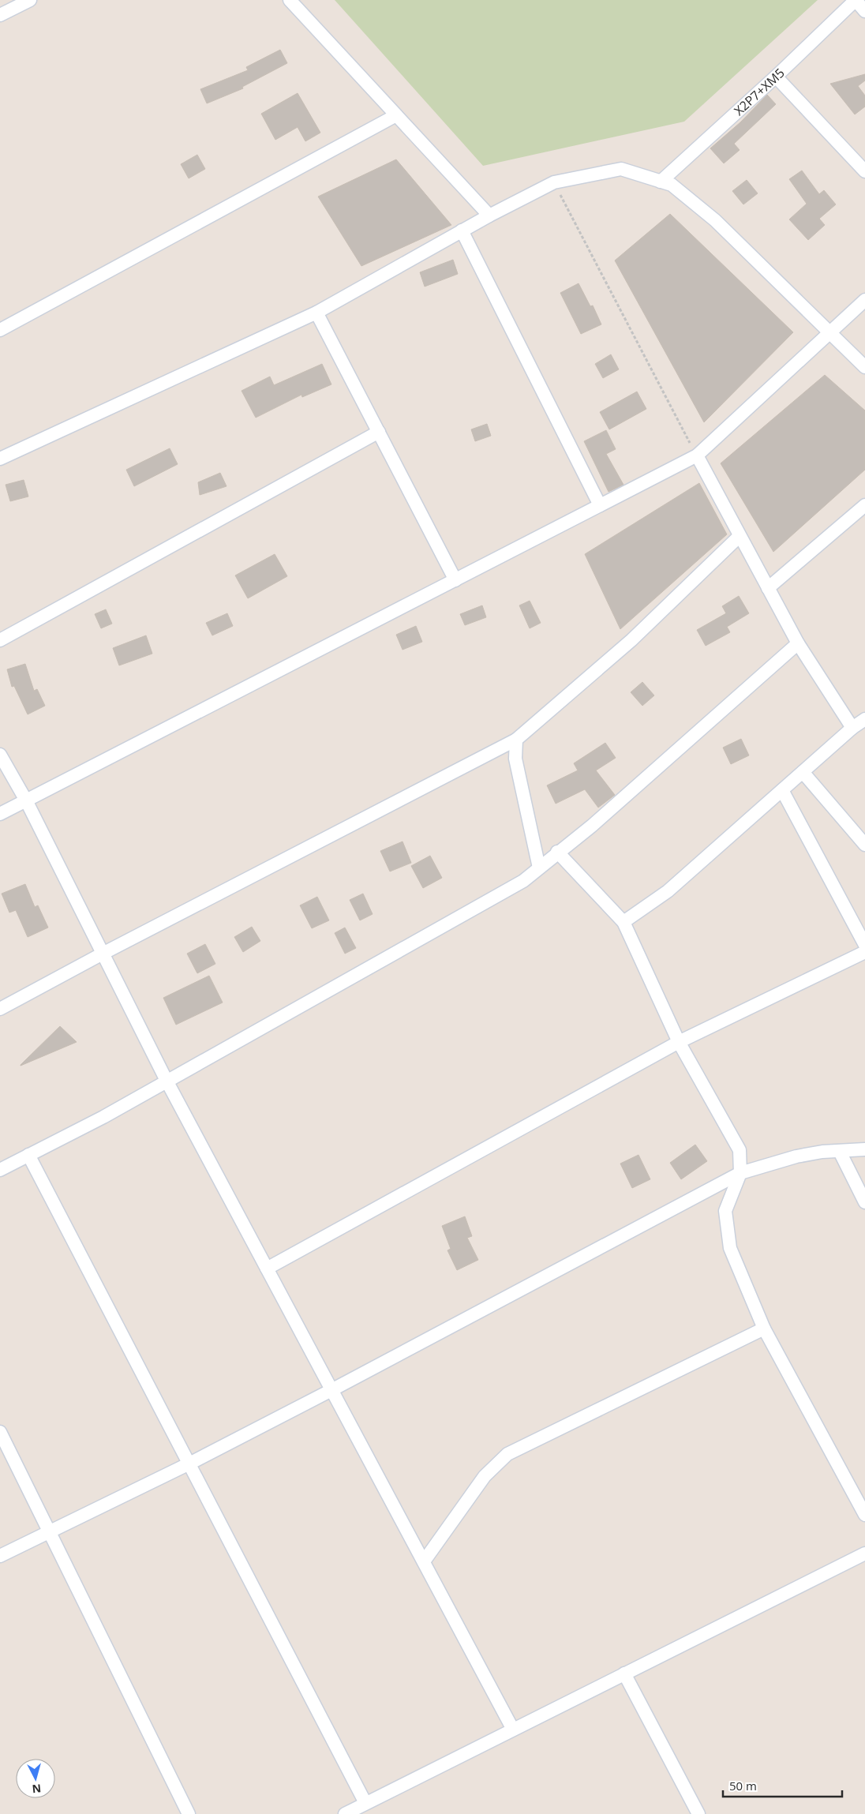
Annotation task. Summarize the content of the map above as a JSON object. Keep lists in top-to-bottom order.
{
  "streets": {
    "street": ["X2P7+XM5"]
  },
  "scale_bar": "50 m",
  "north": "bottom"
}
